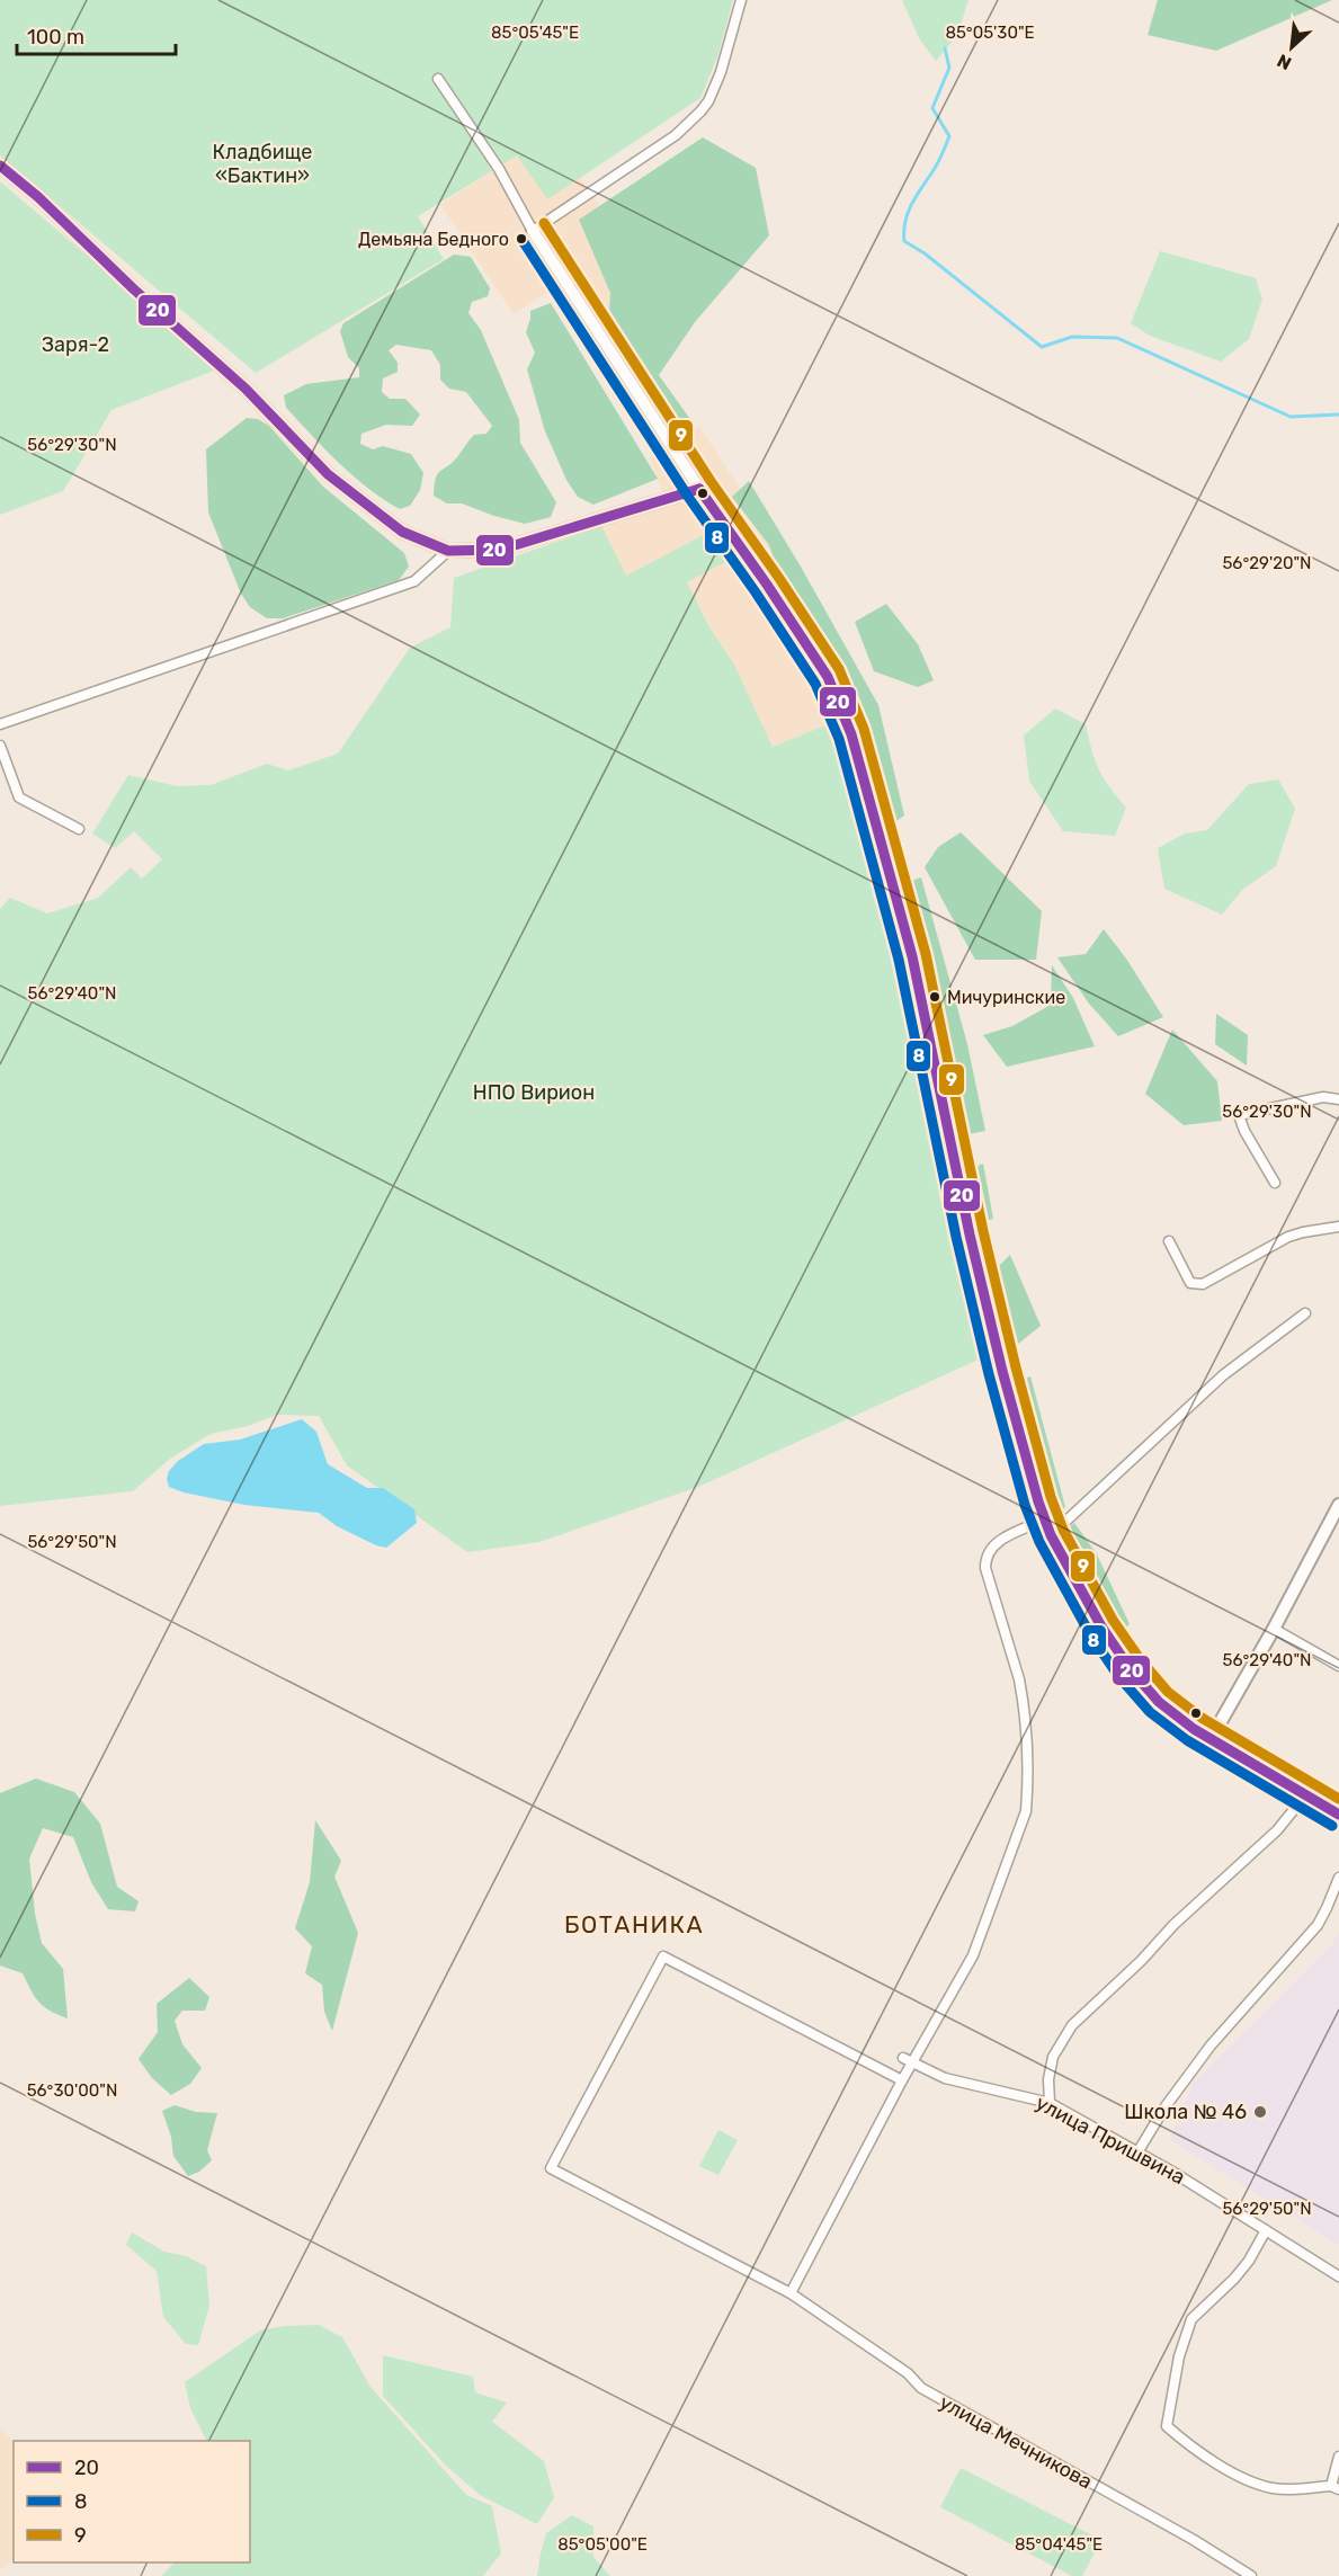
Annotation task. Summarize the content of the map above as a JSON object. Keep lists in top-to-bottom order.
{
  "streets": {
    "street": ["улица Пришвина", "улица Мечникова"]
  },
  "districts": ["БОТАНИКА"],
  "parks": ["Кладбище «Бактин»", "Заря-2", "НПО Вирион"],
  "places": ["Демьяна Бедного", "Мичуринские", "Школа № 46"],
  "lines": ["transit line 20", "transit line 9", "transit line 8"],
  "legend": ["20", "8", "9"],
  "scale_bar": "100 m",
  "north": "bottom left",
  "coordinates": [
    "85°05'45\"E",
    "85°05'30\"E",
    "56°29'30\"N",
    "56°29'20\"N",
    "56°29'40\"N",
    "56°29'50\"N",
    "56°30'00\"N",
    "85°05'00\"E",
    "85°04'45\"E"
  ]
}
